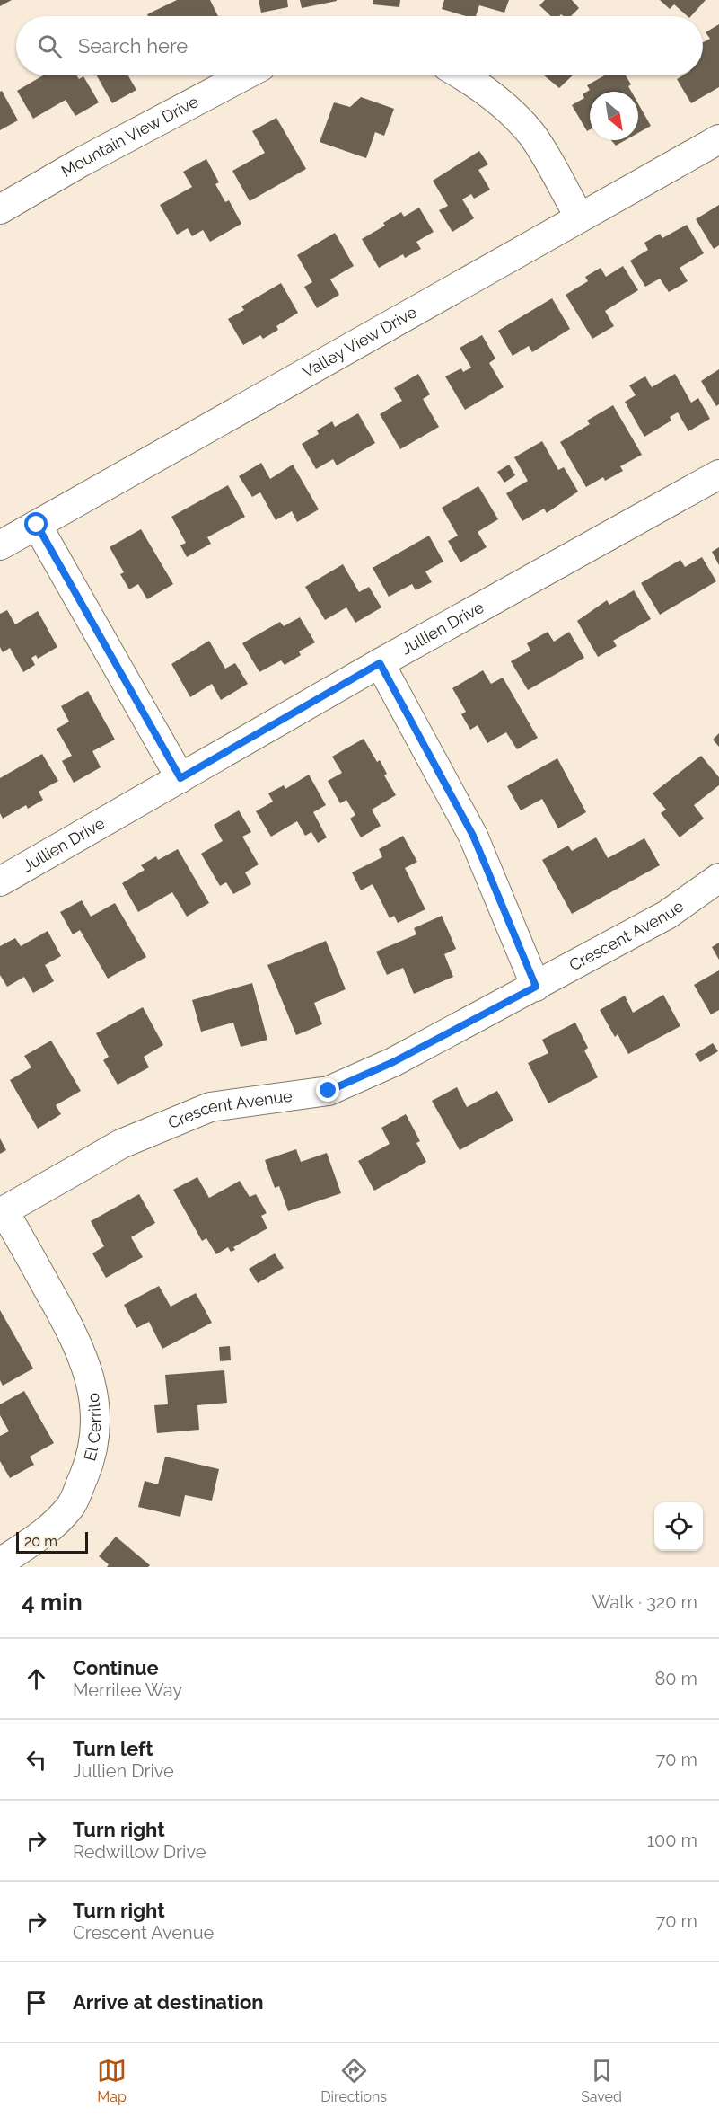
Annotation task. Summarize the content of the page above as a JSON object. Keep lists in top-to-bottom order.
{
  "streets": {
    "street": [
      "Mountain View Drive",
      "Valley View Drive",
      "Jullien Drive",
      "Crescent Avenue",
      "El Cerrito"
    ]
  },
  "crossings": [
    ["Crescent Avenue", "El Cerrito"]
  ],
  "scale_bar": "20 m",
  "north": "bottom right",
  "page": {
    "search": "Search here",
    "scale": "20 m",
    "heading": ["4 min", "Walk · 320 m"],
    "list": [
      ["Continue", "Merrilee Way", "80 m"],
      ["Turn left", "Jullien Drive", "70 m"],
      ["Turn right", "Redwillow Drive", "100 m"],
      ["Turn right", "Crescent Avenue", "70 m"],
      "Arrive at destination"
    ],
    "nav": ["Map", "Directions", "Saved"]
  }
}
